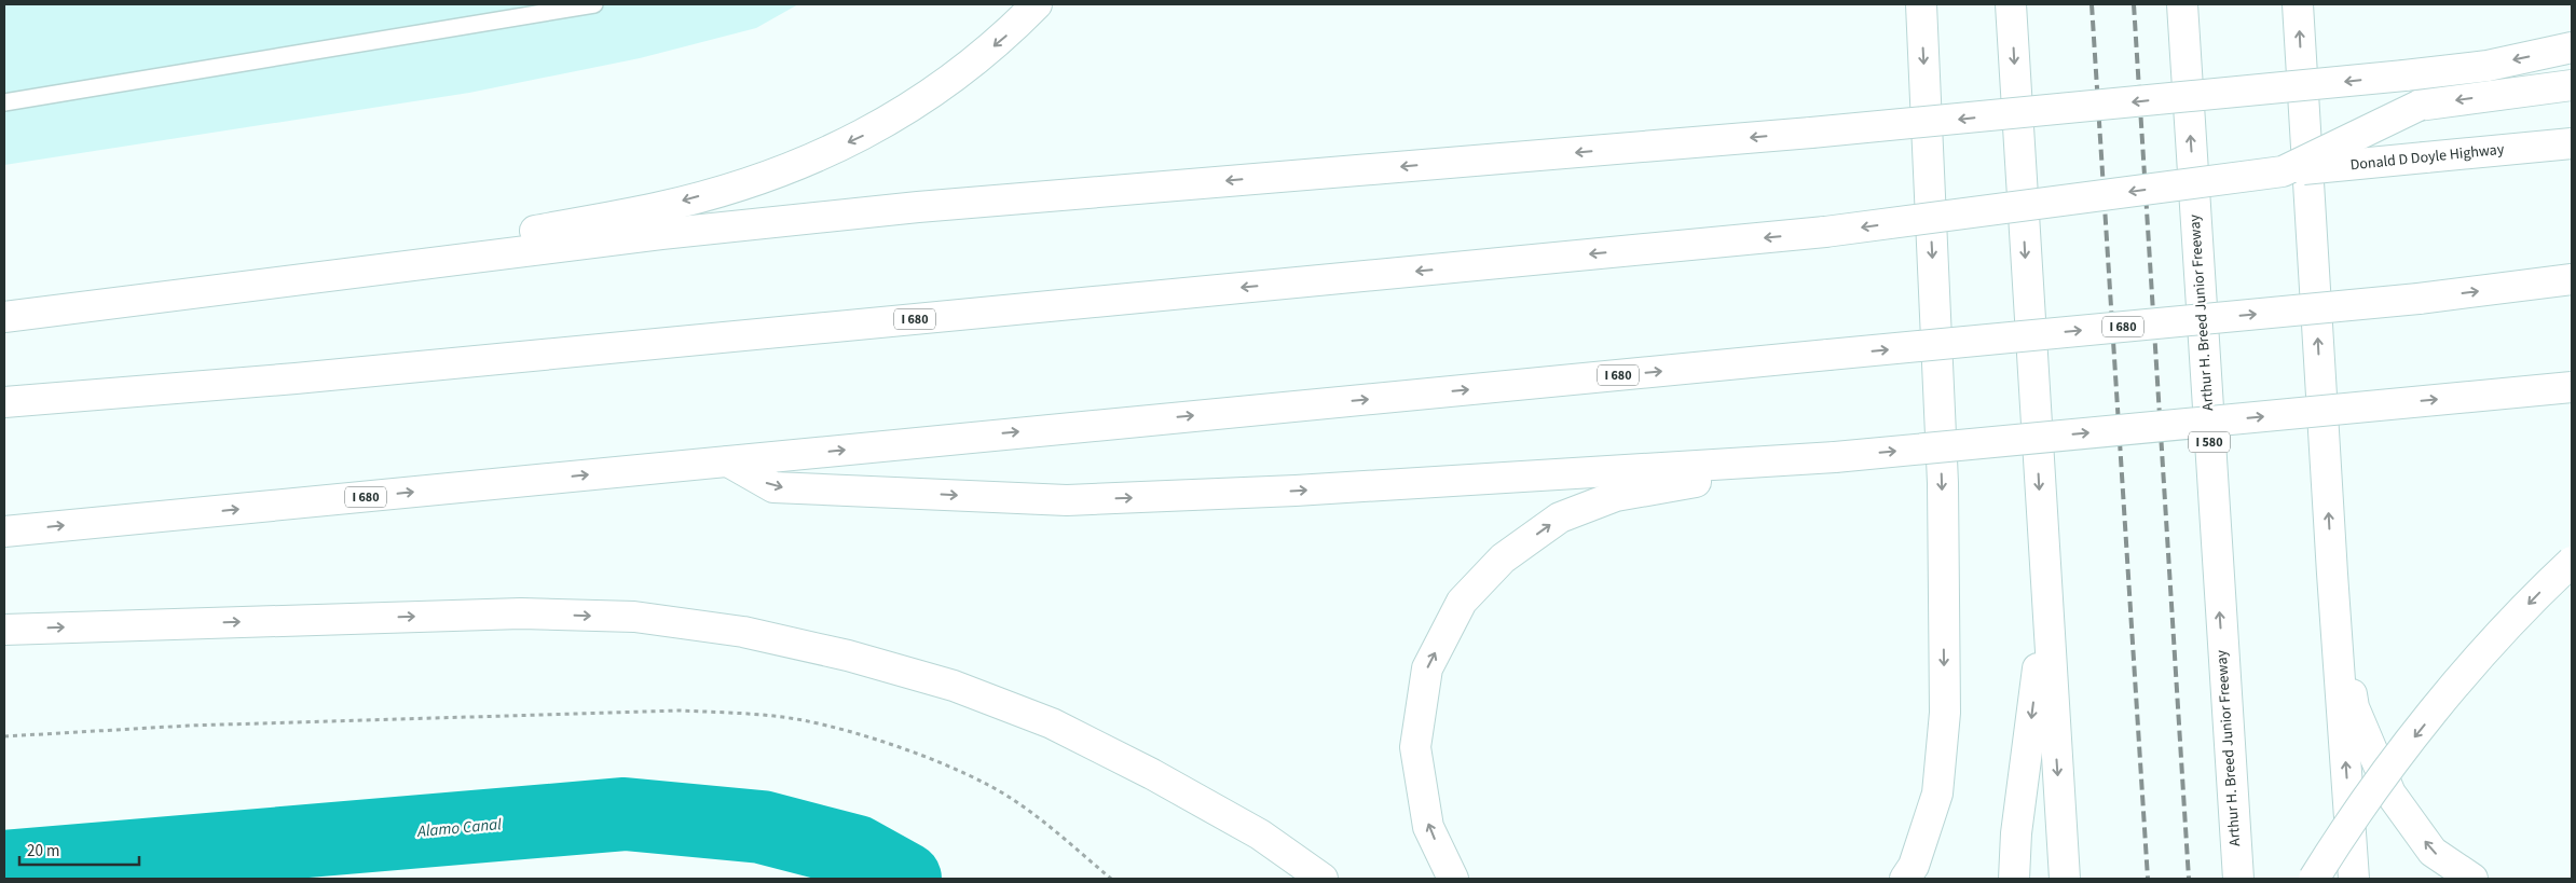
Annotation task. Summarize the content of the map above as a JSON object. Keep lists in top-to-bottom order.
{
  "streets": {
    "highway": [
      "Donald D Doyle Highway",
      "Arthur H. Breed Junior Freeway",
      "I 680",
      "I 580"
    ]
  },
  "crossings": [
    ["Donald D Doyle Highway", "I 680"]
  ],
  "water": ["Alamo Canal"],
  "scale_bar": "20 m"
}
